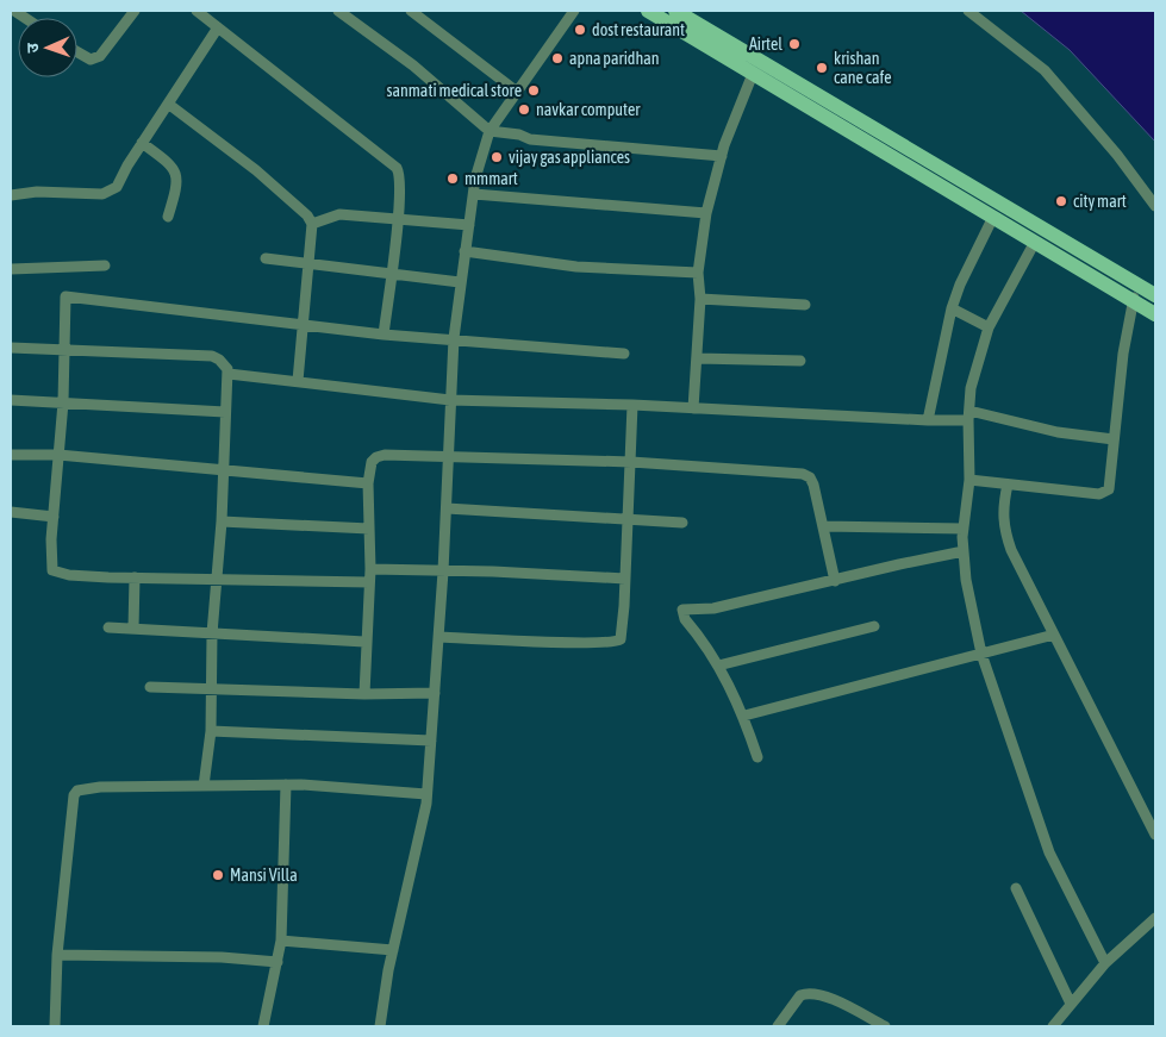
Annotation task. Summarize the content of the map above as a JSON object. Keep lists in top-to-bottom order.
{
  "places": [
    "dost restaurant",
    "Airtel",
    "apna paridhan",
    "krishan cane cafe",
    "sanmati medical store",
    "navkar computer",
    "vijay gas appliances",
    "mmmart",
    "city mart",
    "Mansi Villa"
  ],
  "north": "left"
}
